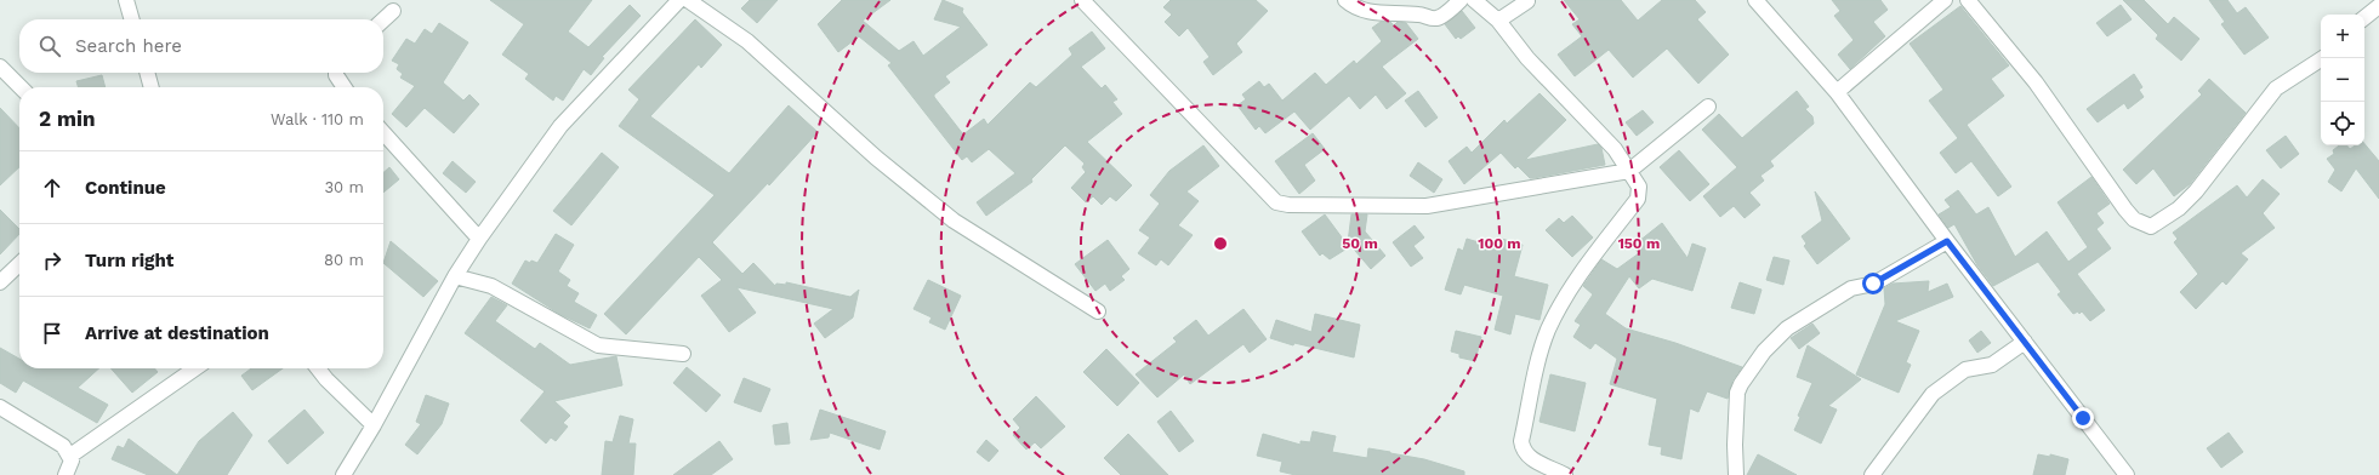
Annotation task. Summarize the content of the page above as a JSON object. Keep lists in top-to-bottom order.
{
  "page": {
    "map_buttons": ["+", "−"],
    "search": "Search here",
    "heading": ["2 min", "Walk · 110 m"],
    "list": [
      ["Continue", "30 m"],
      ["Turn right", "80 m"],
      "Arrive at destination"
    ]
  },
  "rings": ["50 m", "100 m", "150 m"]
}
